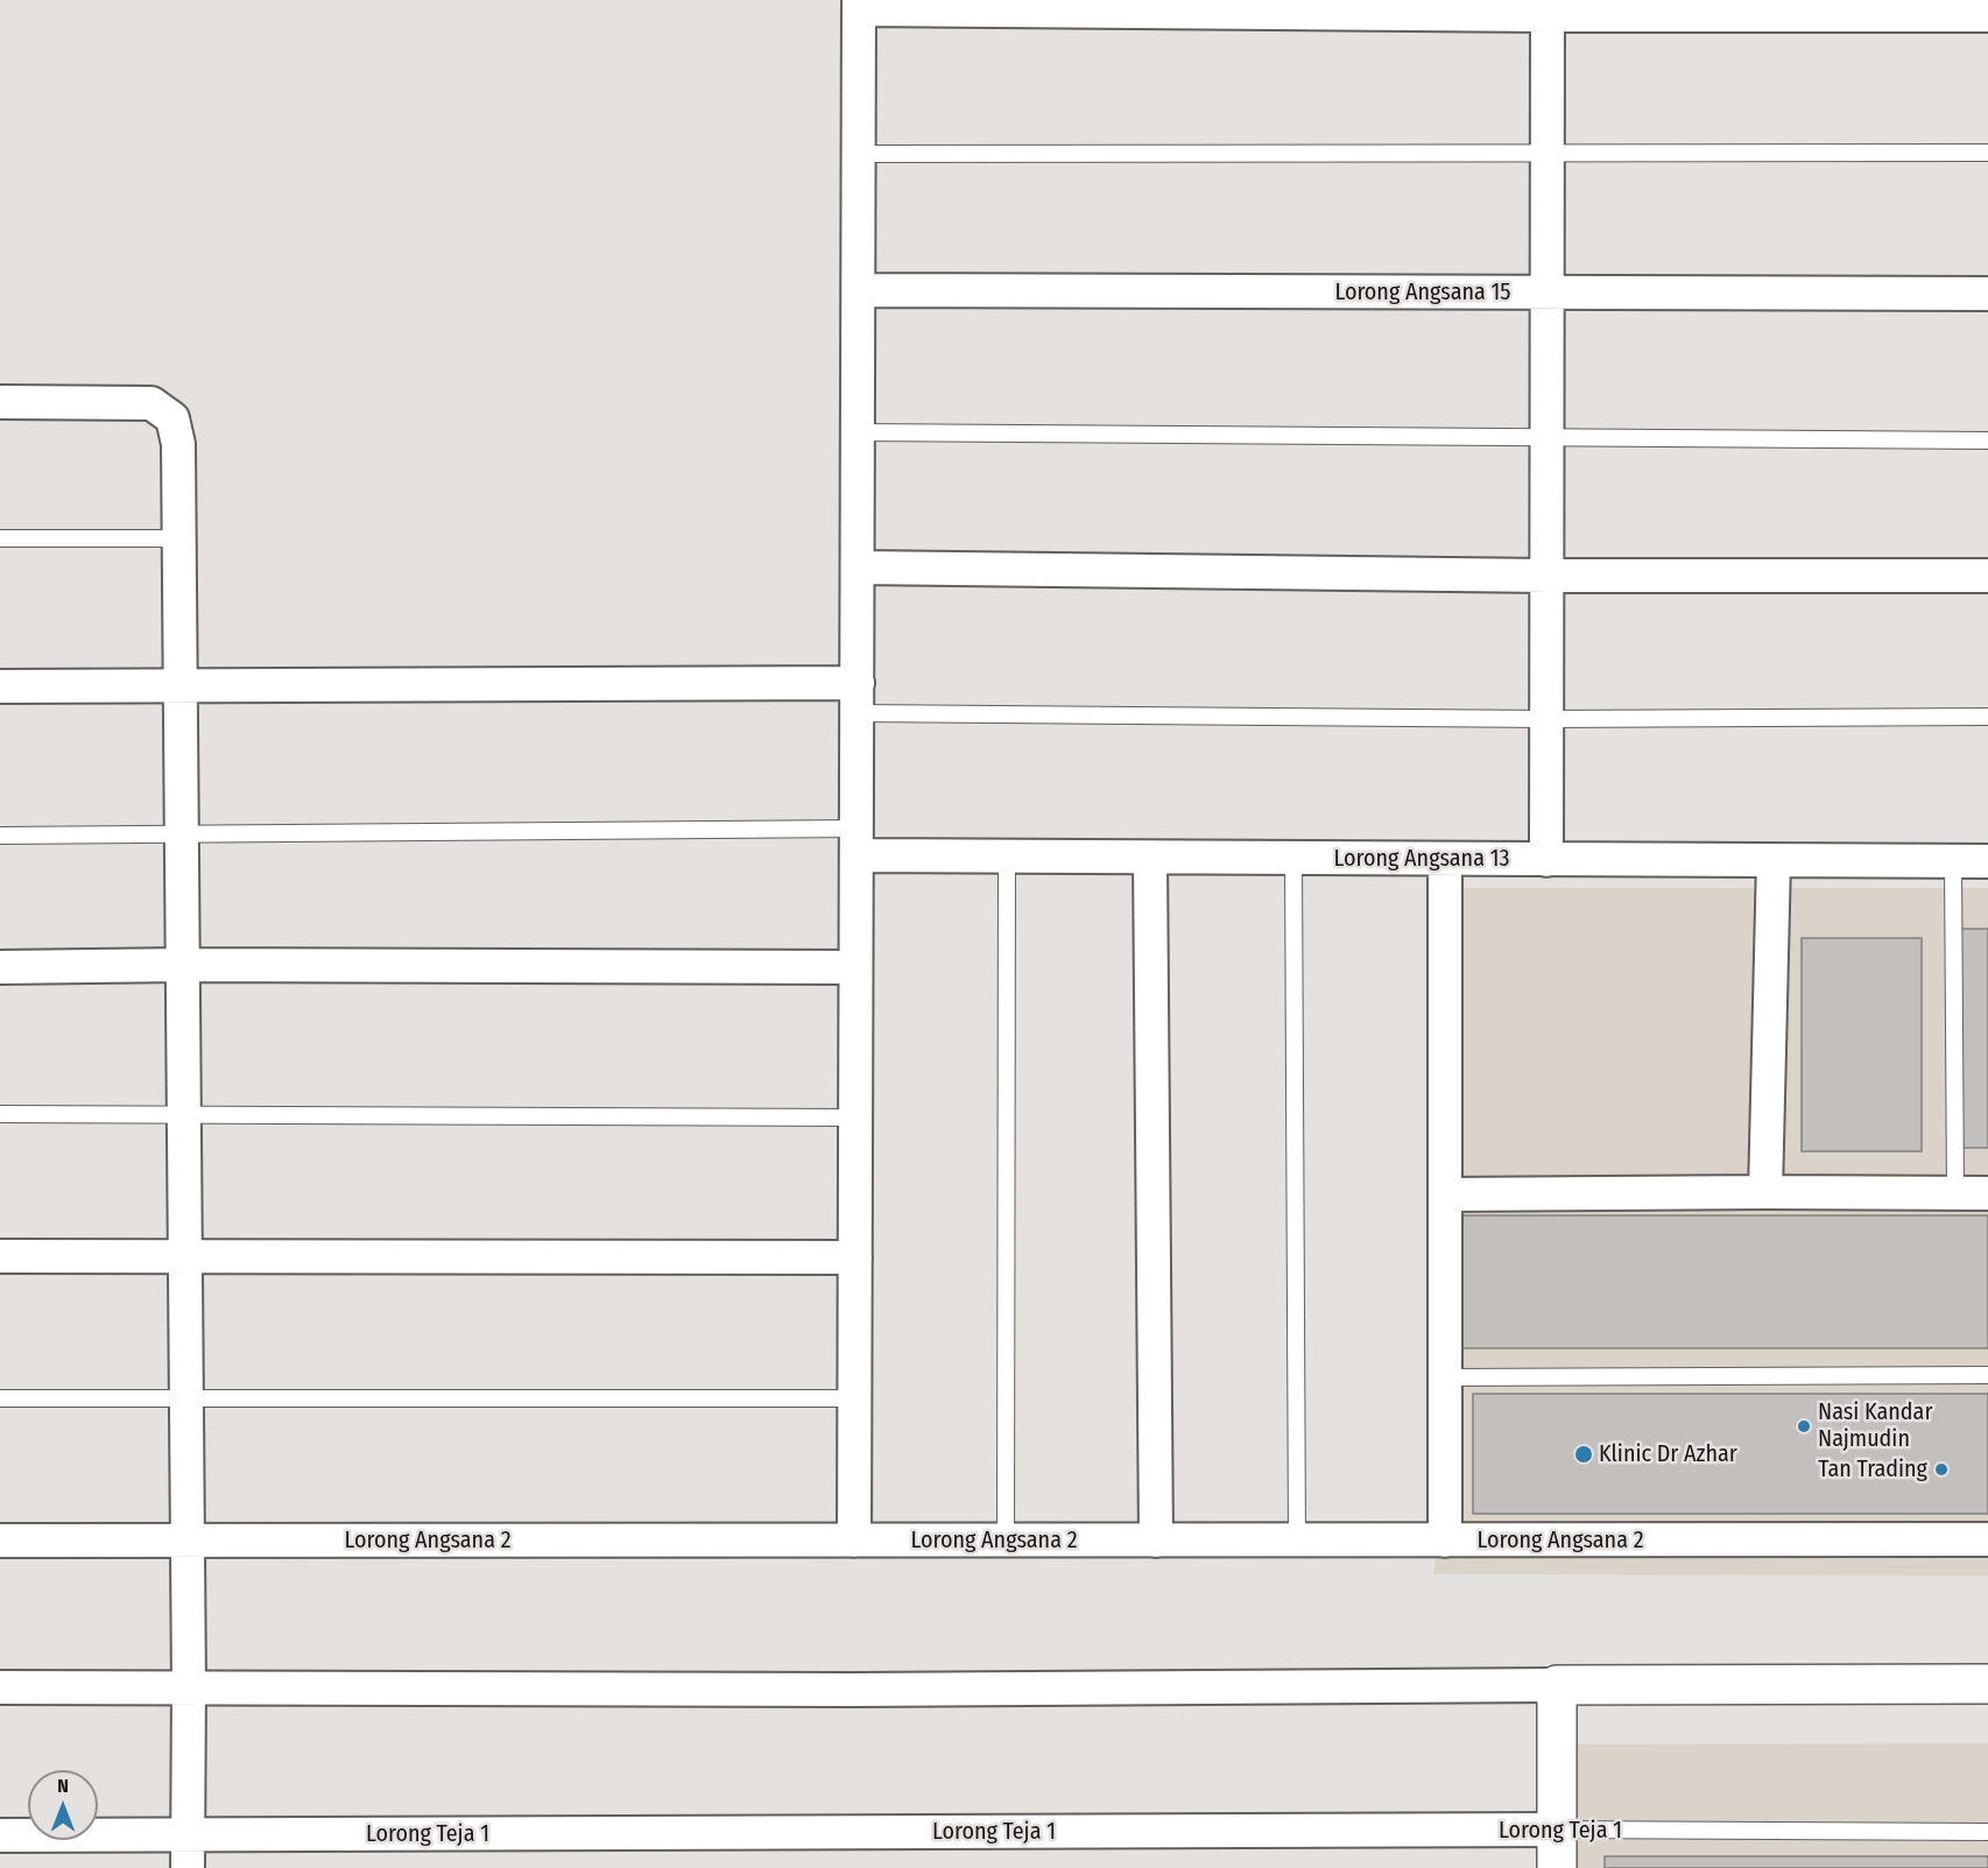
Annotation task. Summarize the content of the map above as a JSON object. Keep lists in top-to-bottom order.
{
  "streets": {
    "street": [
      "Lorong Angsana 15",
      "Lorong Angsana 13",
      "Lorong Angsana 2",
      "Lorong Teja 1"
    ]
  },
  "places": ["Nasi Kandar Najmudin", "Klinic Dr Azhar", "Tan Trading"],
  "north": "top"
}
